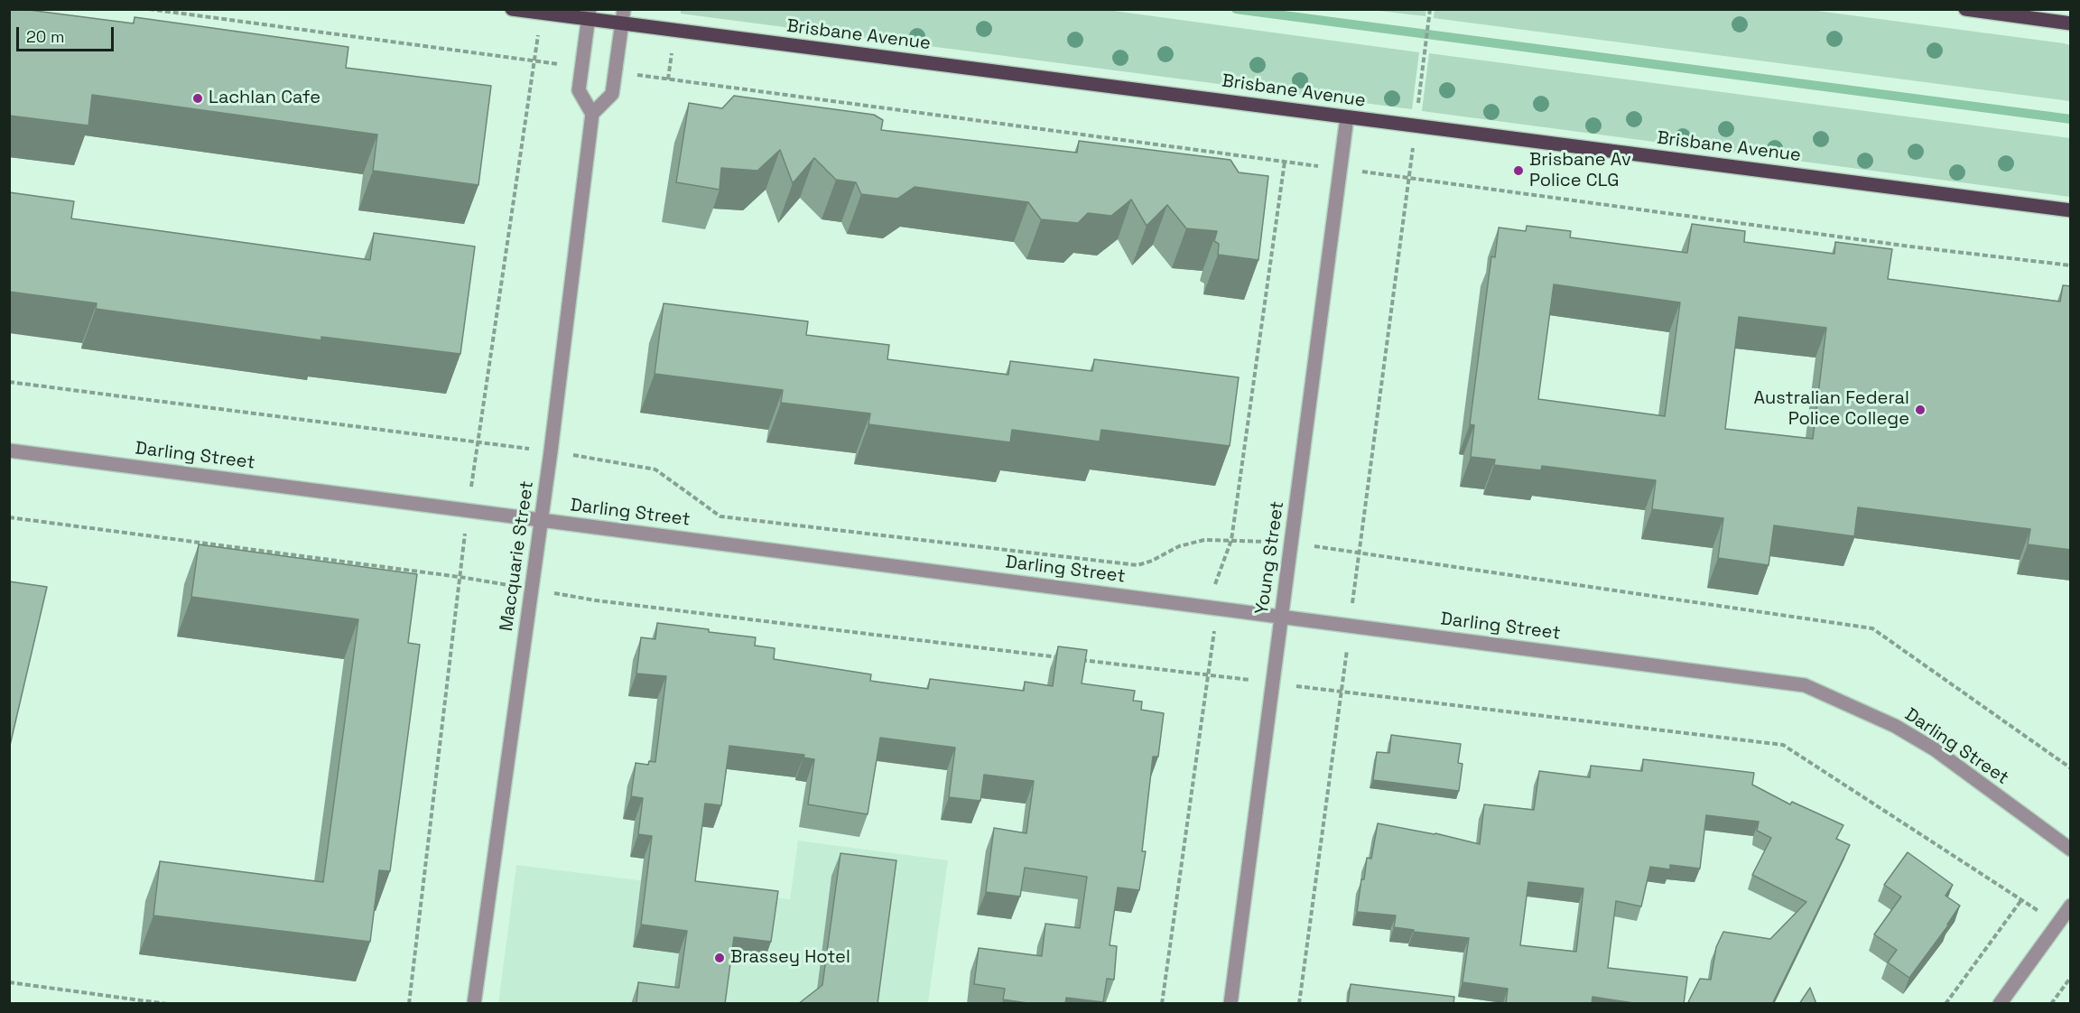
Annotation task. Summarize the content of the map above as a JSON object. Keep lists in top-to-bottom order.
{
  "streets": {
    "main road": ["Brisbane Avenue"],
    "street": ["Darling Street", "Macquarie Street", "Young Street"]
  },
  "crossings": [
    ["Brisbane Avenue", "Young Street"],
    ["Darling Street", "Macquarie Street"],
    ["Darling Street", "Young Street"]
  ],
  "places": [
    "Lachlan Cafe",
    "Brisbane Av Police CLG",
    "Australian Federal Police College",
    "Brassey Hotel"
  ],
  "scale_bar": "20 m"
}
